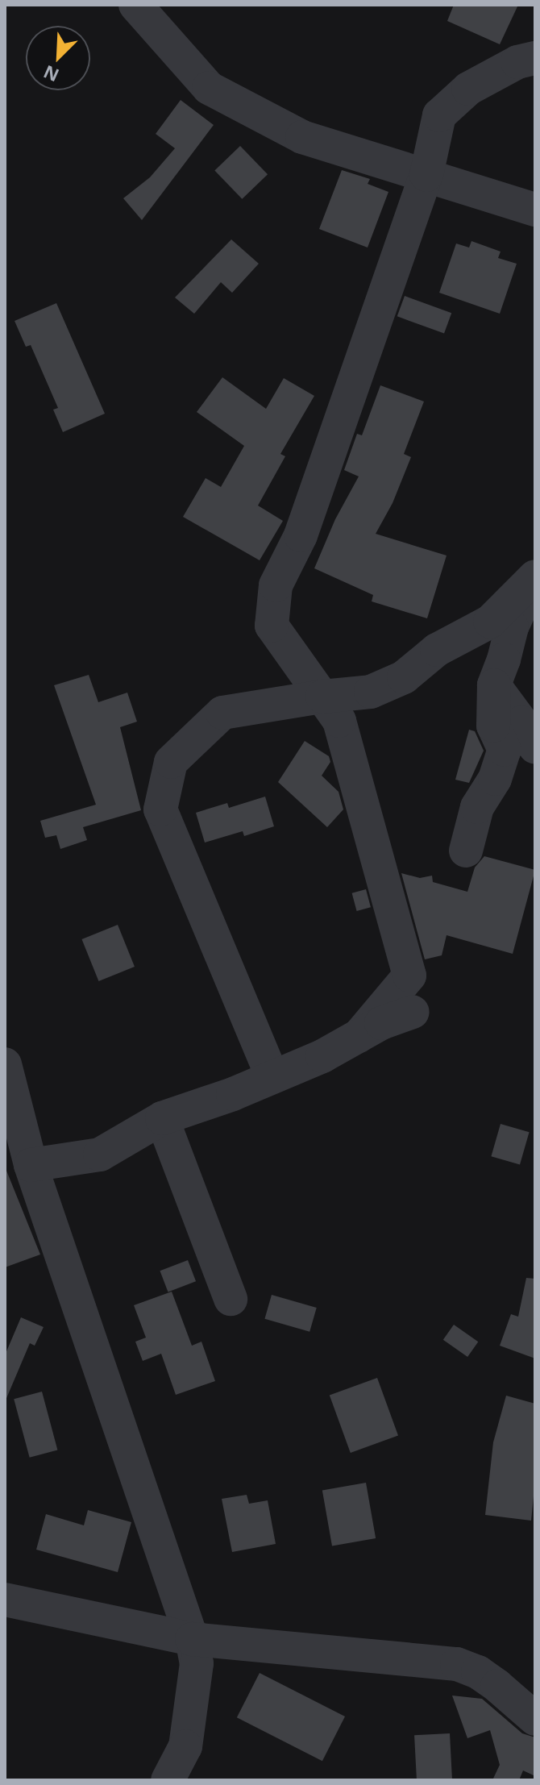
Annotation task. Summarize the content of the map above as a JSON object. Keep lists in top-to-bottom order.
{
  "north": "bottom left"
}
